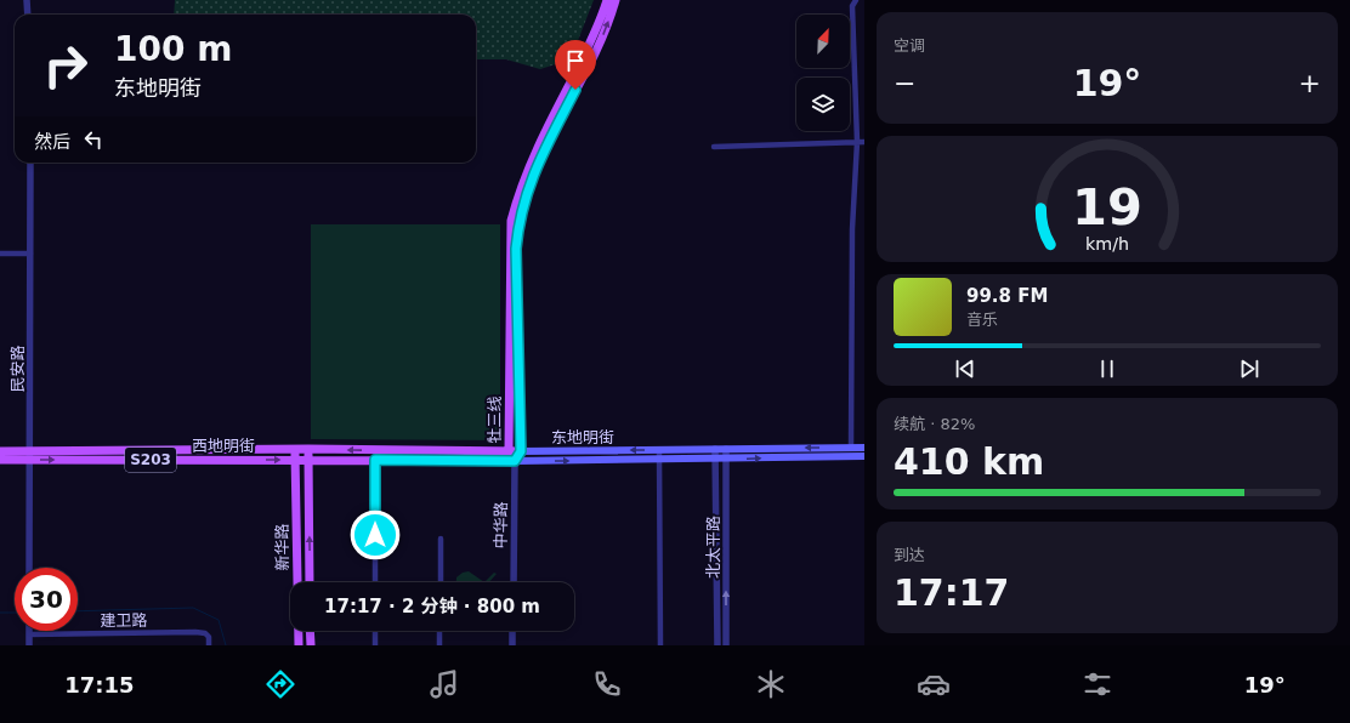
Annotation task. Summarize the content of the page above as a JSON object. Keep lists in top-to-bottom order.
{
  "streets": {
    "main road": [
      "牡三线",
      "东地明街",
      "西地明街",
      "S203",
      "新华路"
    ],
    "street": [
      "民安路",
      "中华路",
      "北太平路",
      "建卫路"
    ]
  },
  "crossings": [
    ["民安路", "西地明街"],
    ["牡三线", "东地明街"],
    ["牡三线", "中华路"],
    ["东地明街", "西地明街"],
    ["东地明街", "中华路"],
    ["东地明街", "新华路"],
    ["东地明街", "北太平路"],
    ["西地明街", "新华路"]
  ],
  "north": "top right",
  "page": {
    "tile": [
      "空调",
      ["续航 · 82%", "410 km"],
      ["到达", "17:17"]
    ],
    "turn": ["100 m", "东地明街"],
    "heat": ["−", "19°", "+"],
    "then": "然后",
    "song": ["99.8 FM", "音乐"],
    "limit": "30",
    "trip": "17:17 · 2 分钟 · 800 m",
    "tabs": ["17:15", "19°"],
    "gauge": ["19", "km/h"]
  }
}
